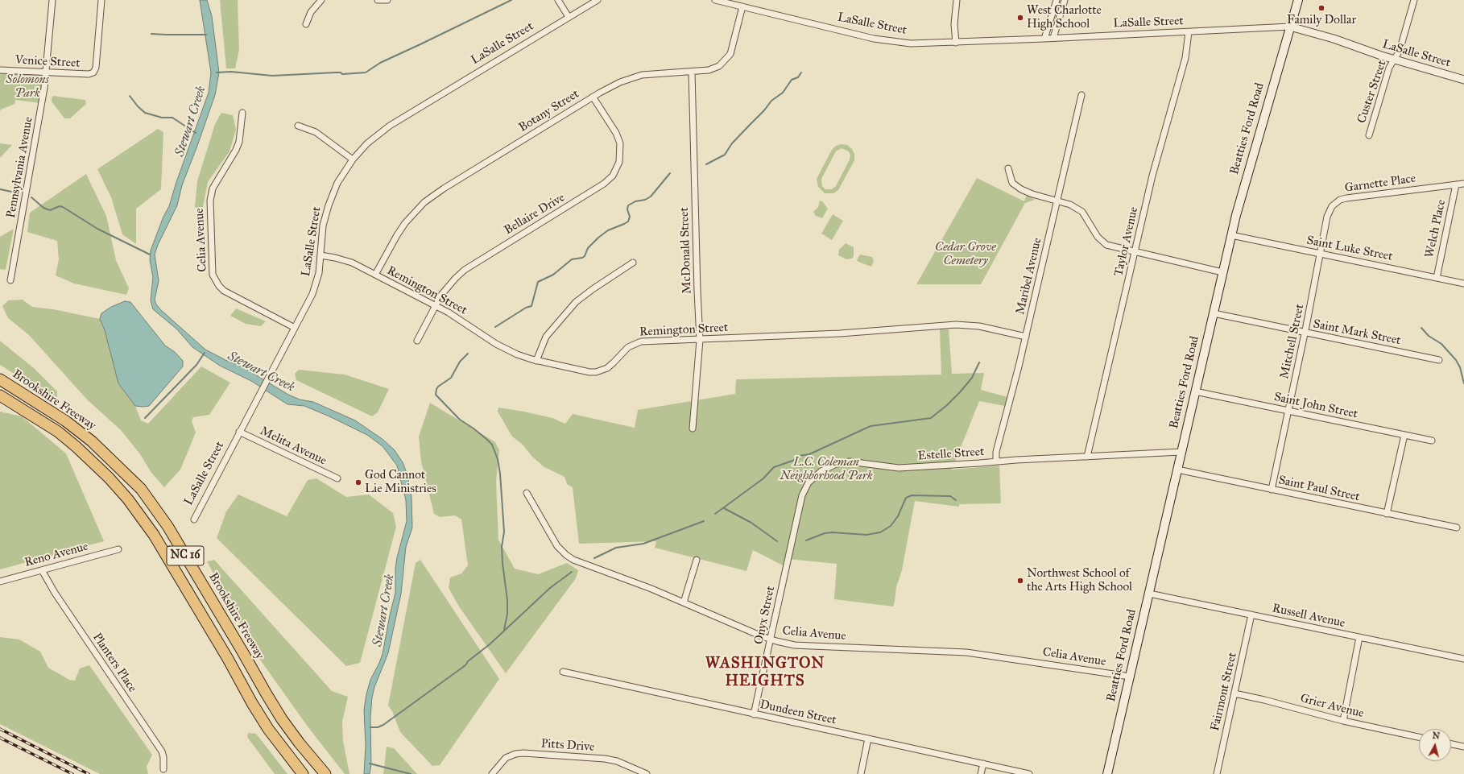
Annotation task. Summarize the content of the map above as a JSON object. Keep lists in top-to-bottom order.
{
  "streets": {
    "highway": ["Brookshire Freeway", "NC 16"],
    "main road": ["Beatties Ford Road"],
    "street": [
      "LaSalle Street",
      "Venice Street",
      "Custer Street",
      "Botany Street",
      "Pennsylvania Avenue",
      "Garnette Place",
      "Bellaire Drive",
      "Welch Place",
      "Celia Avenue",
      "Taylor Avenue",
      "Saint Luke Street",
      "McDonald Street",
      "Maribel Avenue",
      "Remington Street",
      "Saint Mark Street",
      "Mitchell Street",
      "Saint John Street",
      "Melita Avenue",
      "Estelle Street",
      "Saint Paul Street",
      "Reno Avenue",
      "Onyx Street",
      "Russell Avenue",
      "Planters Place",
      "Fairmont Street",
      "Grier Avenue",
      "Dundeen Street",
      "Pitts Drive"
    ]
  },
  "crossings": [
    ["LaSalle Street", "Custer Street"],
    ["LaSalle Street", "Botany Street"],
    ["LaSalle Street", "Beatties Ford Road"],
    ["LaSalle Street", "Celia Avenue"],
    ["LaSalle Street", "Taylor Avenue"],
    ["LaSalle Street", "Remington Street"],
    ["LaSalle Street", "Melita Avenue"],
    ["Venice Street", "Pennsylvania Avenue"],
    ["Botany Street", "Bellaire Drive"],
    ["Botany Street", "McDonald Street"],
    ["Botany Street", "Remington Street"],
    ["Beatties Ford Road", "Celia Avenue"],
    ["Beatties Ford Road", "Saint Luke Street"],
    ["Beatties Ford Road", "Saint Mark Street"],
    ["Beatties Ford Road", "Saint John Street"],
    ["Beatties Ford Road", "Estelle Street"],
    ["Beatties Ford Road", "Saint Paul Street"],
    ["Beatties Ford Road", "Russell Avenue"],
    ["Garnette Place", "Welch Place"],
    ["Garnette Place", "Saint Luke Street"],
    ["Garnette Place", "Mitchell Street"],
    ["Bellaire Drive", "Remington Street"],
    ["Welch Place", "Saint Luke Street"],
    ["Celia Avenue", "Onyx Street"],
    ["Taylor Avenue", "Estelle Street"],
    ["Saint Luke Street", "Mitchell Street"],
    ["McDonald Street", "Remington Street"],
    ["Maribel Avenue", "Remington Street"],
    ["Maribel Avenue", "Estelle Street"],
    ["Saint Mark Street", "Mitchell Street"],
    ["Mitchell Street", "Saint John Street"],
    ["Mitchell Street", "Saint Paul Street"],
    ["Estelle Street", "Onyx Street"],
    ["Reno Avenue", "Planters Place"],
    ["Onyx Street", "Dundeen Street"],
    ["Russell Avenue", "Fairmont Street"],
    ["Fairmont Street", "Grier Avenue"]
  ],
  "districts": ["WASHINGTON HEIGHTS"],
  "water": ["Stewart Creek"],
  "parks": ["Solomons Park", "Cedar Grove Cemetery", "L.C. Coleman Neighborhood Park"],
  "places": [
    "Family Dollar",
    "West Charlotte High School",
    "God Cannot Lie Ministries",
    "Northwest School of the Arts High School"
  ],
  "north": "top"
}
